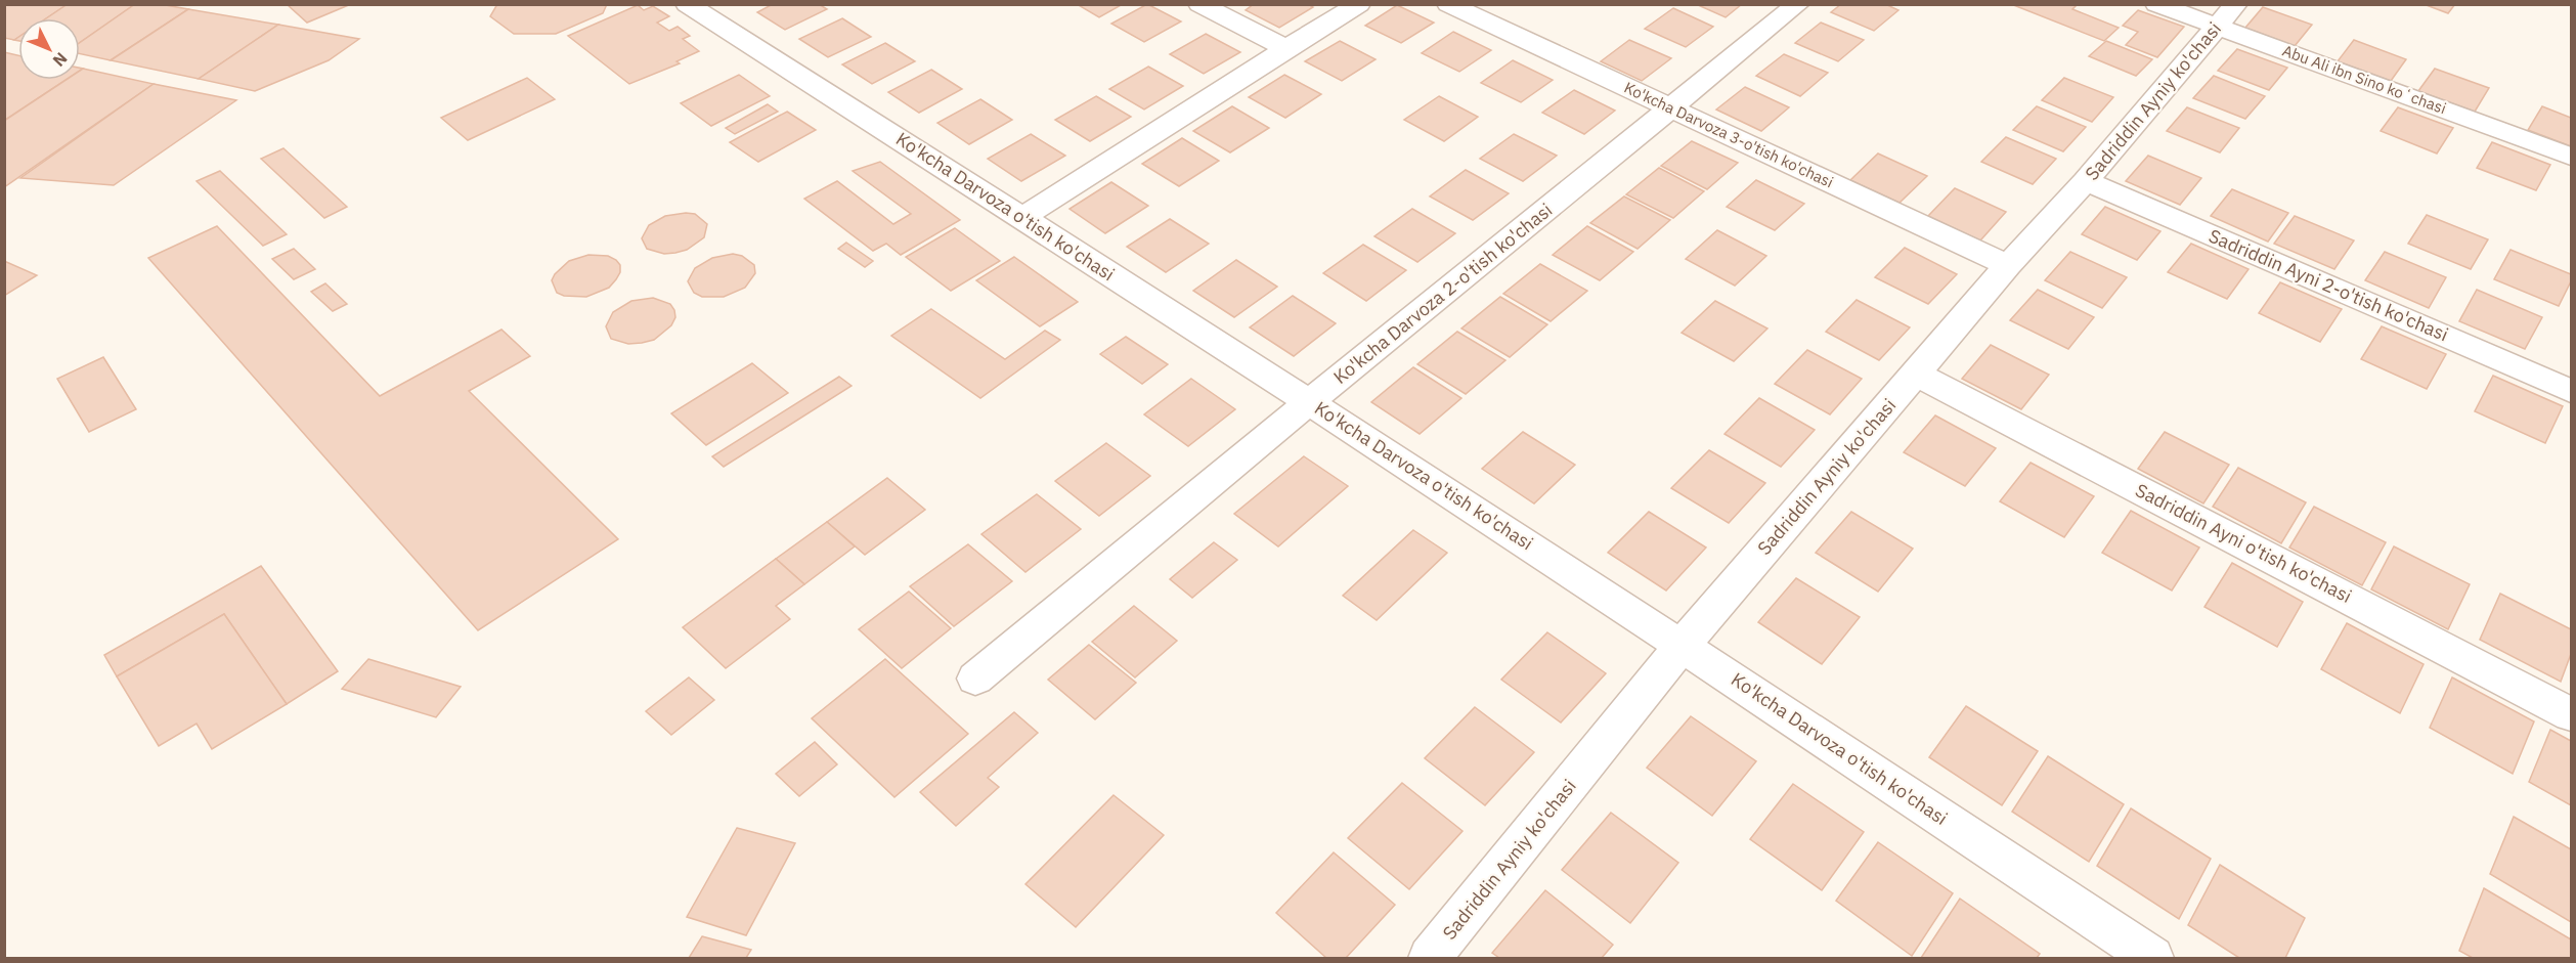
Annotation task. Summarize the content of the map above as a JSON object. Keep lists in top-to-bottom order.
{
  "streets": {
    "street": [
      "Abu Ali ibn Sino koʻchasi",
      "Sadriddin Ayniy ko'chasi",
      "Ko'kcha Darvoza 3-o'tish ko'chasi",
      "Ko'kcha Darvoza o'tish ko'chasi",
      "Sadriddin Ayni 2-o'tish ko'chasi",
      "Ko'kcha Darvoza 2-o'tish ko'chasi",
      "Sadriddin Ayni o'tish ko'chasi"
    ]
  },
  "crossings": [
    ["Abu Ali ibn Sino koʻchasi", "Sadriddin Ayniy ko'chasi"],
    ["Sadriddin Ayniy ko'chasi", "Ko'kcha Darvoza 3-o'tish ko'chasi"],
    ["Sadriddin Ayniy ko'chasi", "Ko'kcha Darvoza o'tish ko'chasi"],
    ["Sadriddin Ayniy ko'chasi", "Sadriddin Ayni 2-o'tish ko'chasi"],
    ["Sadriddin Ayniy ko'chasi", "Sadriddin Ayni o'tish ko'chasi"],
    ["Ko'kcha Darvoza 3-o'tish ko'chasi", "Ko'kcha Darvoza 2-o'tish ko'chasi"],
    ["Ko'kcha Darvoza o'tish ko'chasi", "Ko'kcha Darvoza 2-o'tish ko'chasi"]
  ],
  "north": "bottom right"
}
